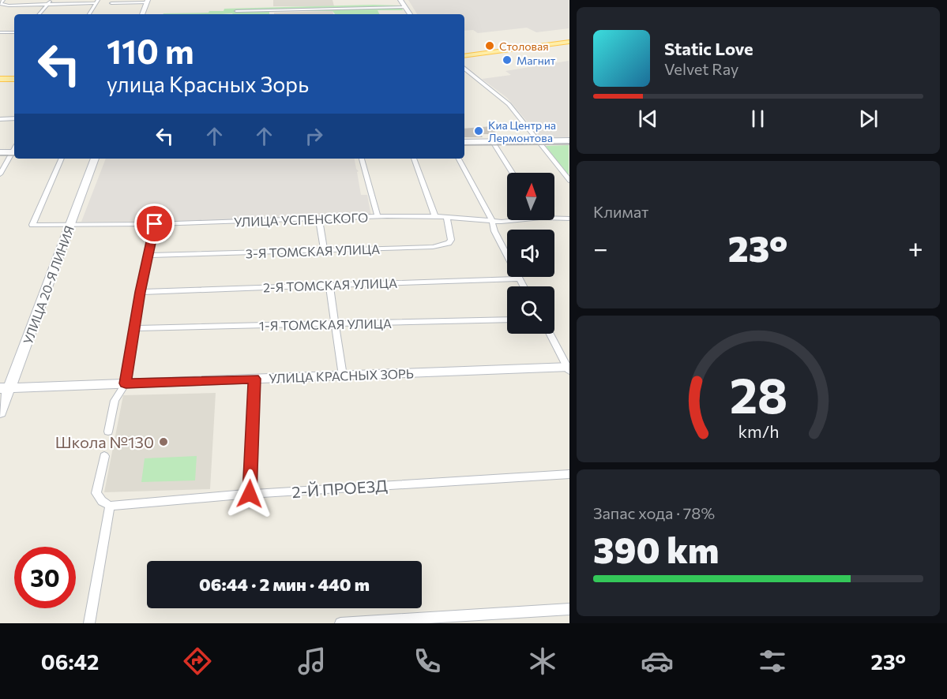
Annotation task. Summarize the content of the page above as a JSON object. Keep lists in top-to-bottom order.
{
  "streets": {
    "main road": ["УЛИЦА 20-Я ЛИНИЯ", "УЛИЦА КРАСНЫХ ЗОРЬ"],
    "street": [
      "УЛИЦА УСПЕНСКОГО",
      "3-Я ТОМСКАЯ УЛИЦА",
      "2-Я ТОМСКАЯ УЛИЦА",
      "1-Я ТОМСКАЯ УЛИЦА",
      "2-Й ПРОЕЗД"
    ]
  },
  "crossings": [
    ["УЛИЦА УСПЕНСКОГО", "3-Я ТОМСКАЯ УЛИЦА"],
    ["УЛИЦА УСПЕНСКОГО", "УЛИЦА 20-Я ЛИНИЯ"],
    ["УЛИЦА 20-Я ЛИНИЯ", "УЛИЦА КРАСНЫХ ЗОРЬ"]
  ],
  "places": [
    "Столовая",
    "Магнит",
    "Киа Центр на Лермонтова",
    "Школа №130"
  ],
  "north": "top",
  "page": {
    "turn": ["110 m", "улица Красных Зорь"],
    "song": ["Static Love", "Velvet Ray"],
    "tile": [
      "Климат",
      ["Запас хода · 78%", "390 km"]
    ],
    "heat": ["−", "23°", "+"],
    "limit": "30",
    "trip": "06:44 · 2 мин · 440 m",
    "tabs": ["06:42", "23°"],
    "gauge": ["28", "km/h"]
  }
}
